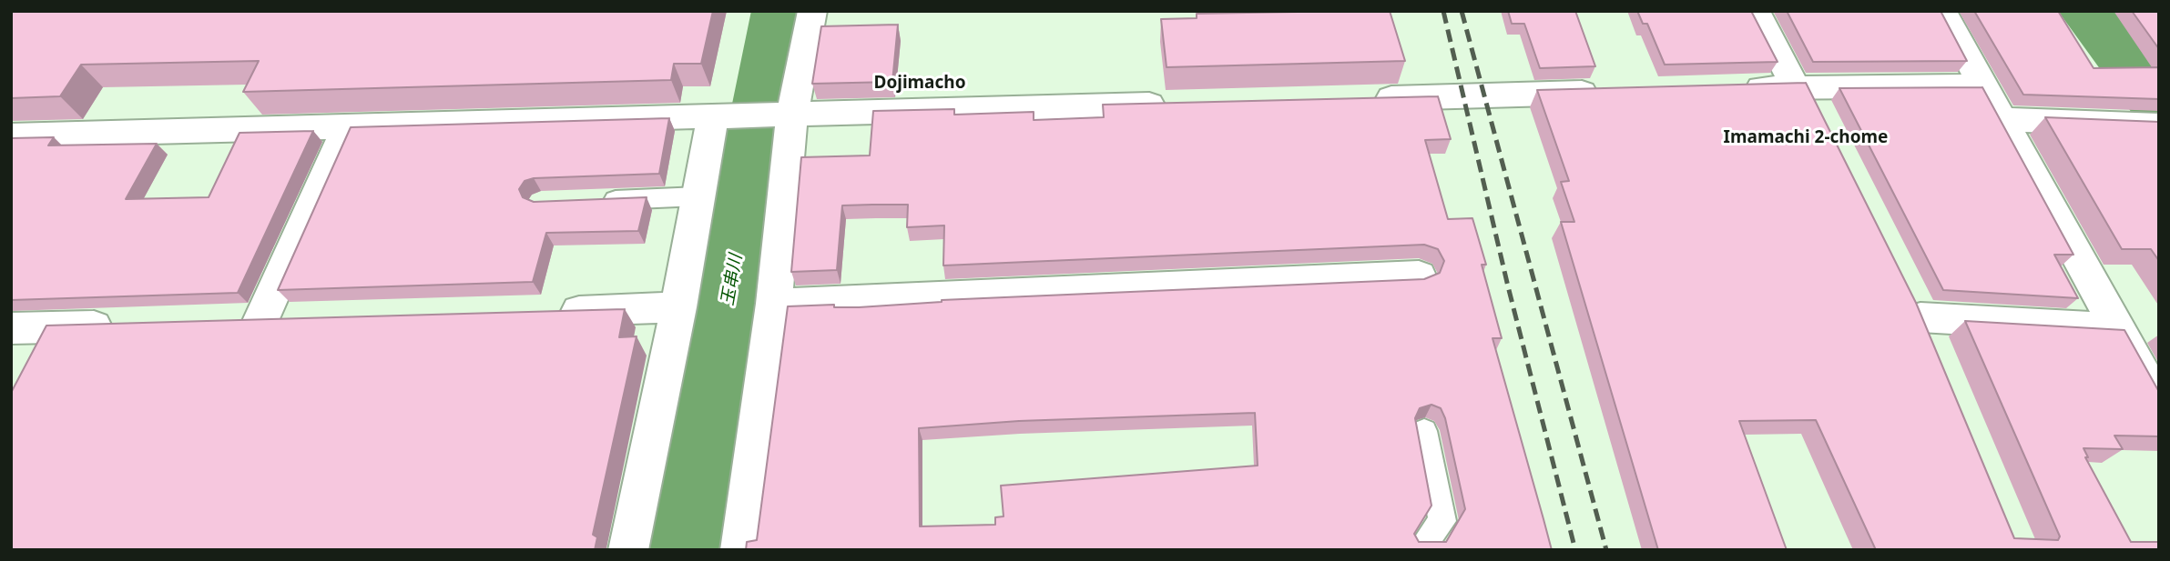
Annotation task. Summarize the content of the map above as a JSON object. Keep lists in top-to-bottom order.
{
  "districts": ["Dojimacho", "Imamachi 2-chome"],
  "water": ["玉串川"]
}
